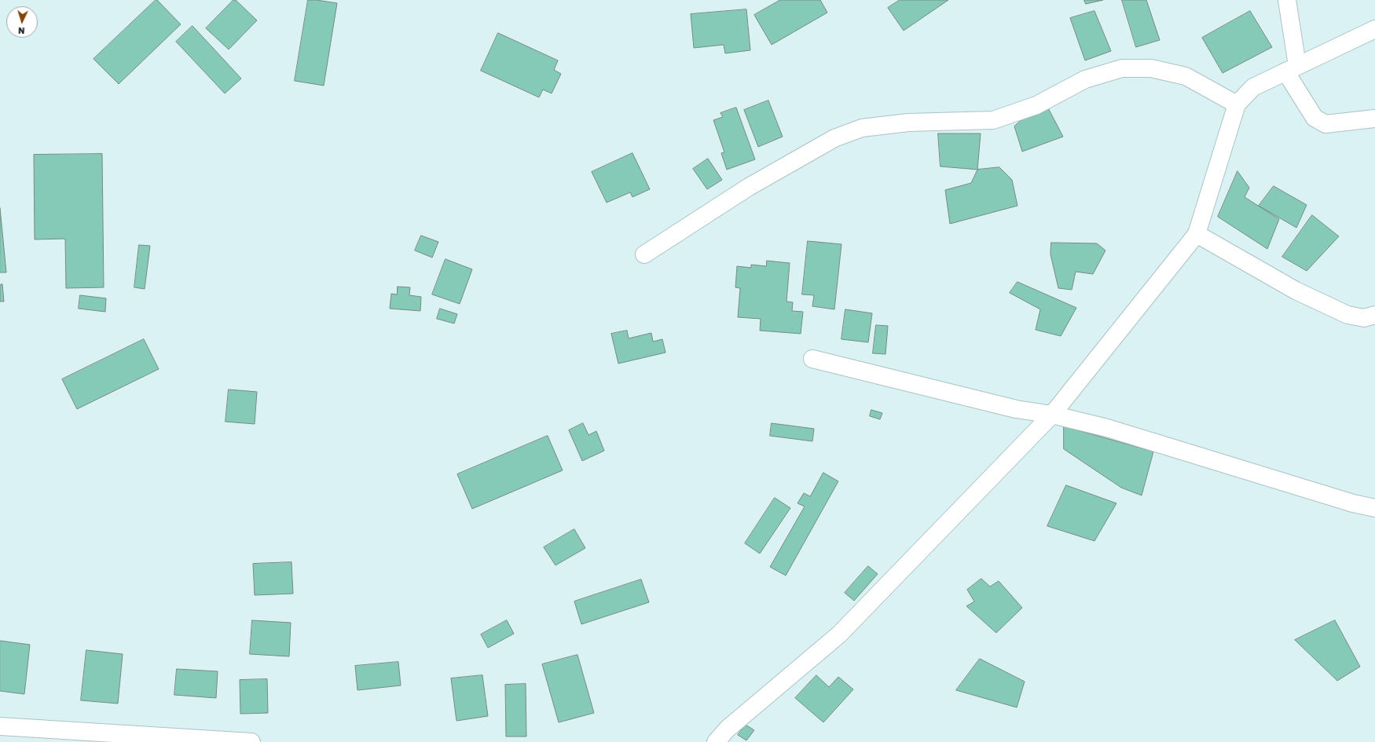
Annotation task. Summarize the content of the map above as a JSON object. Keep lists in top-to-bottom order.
{
  "north": "bottom"
}
